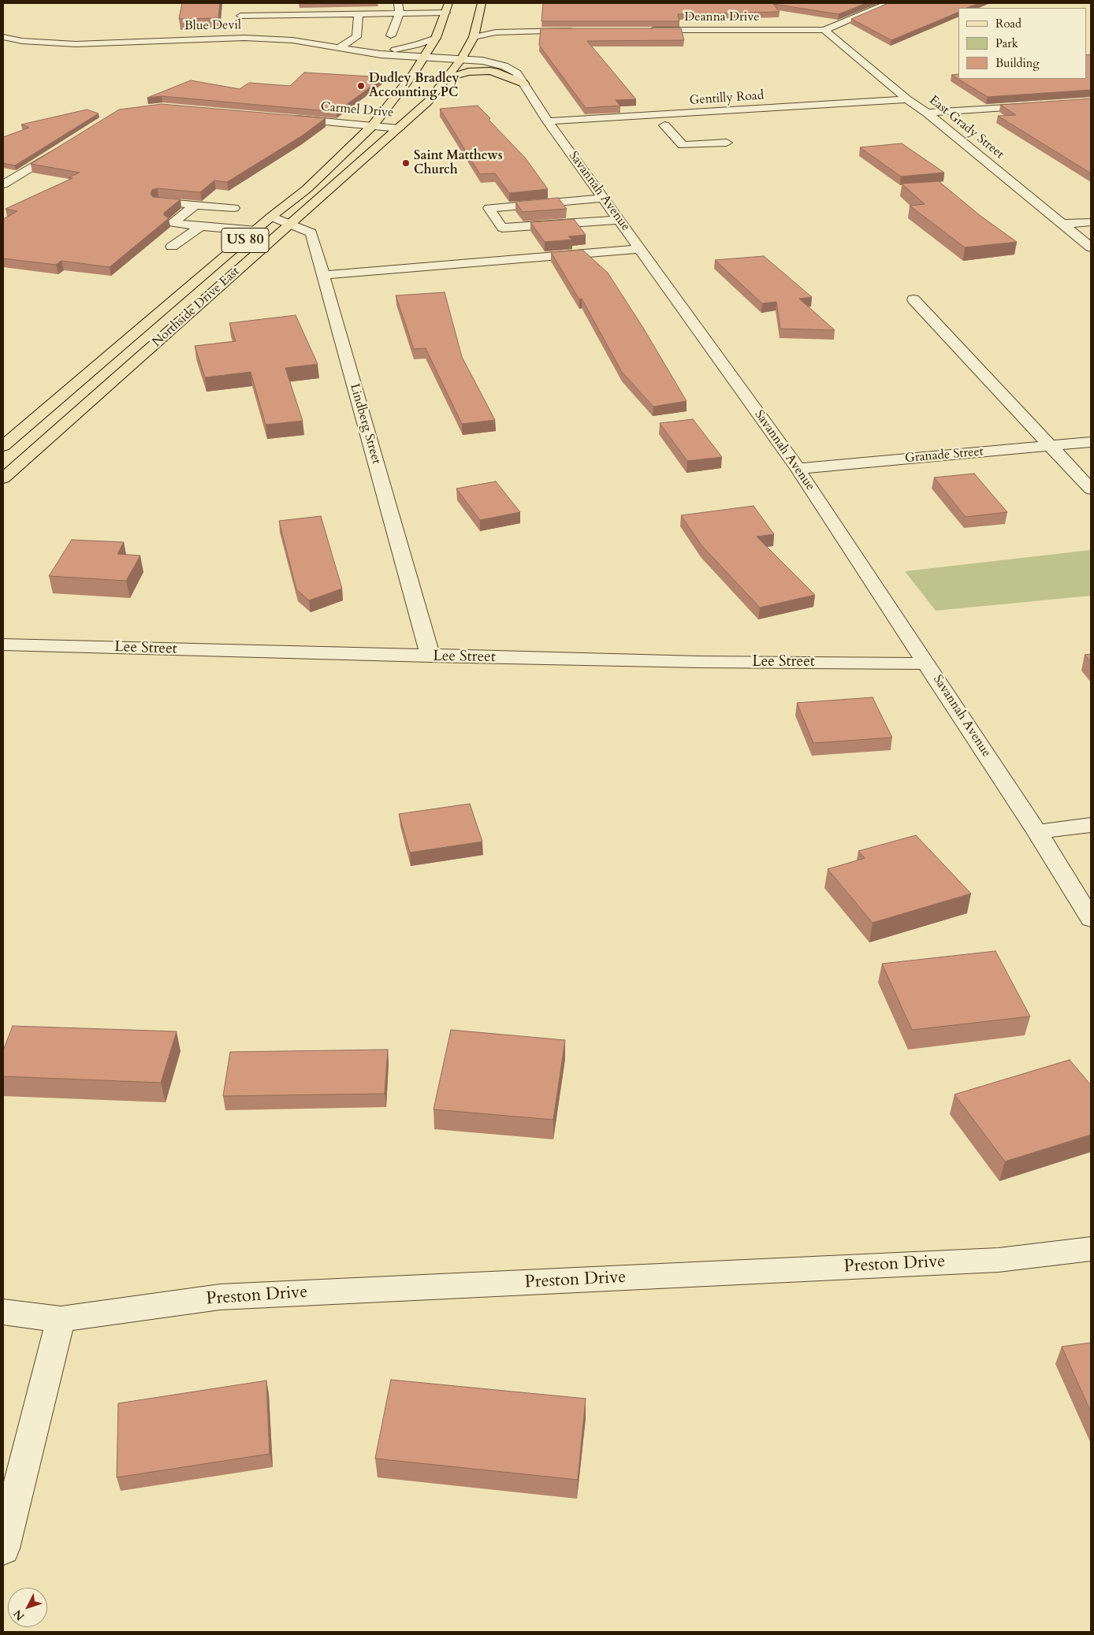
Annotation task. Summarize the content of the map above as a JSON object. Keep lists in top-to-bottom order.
{
  "streets": {
    "main road": ["US 80", "Northside Drive East"],
    "street": [
      "Deanna Drive",
      "Blue Devil",
      "Gentilly Road",
      "Carmel Drive",
      "East Grady Street",
      "Savannah Avenue",
      "Lindberg Street",
      "Granade Street",
      "Lee Street",
      "Preston Drive"
    ]
  },
  "crossings": [
    ["Deanna Drive", "East Grady Street"],
    ["Blue Devil", "Savannah Avenue"],
    ["Blue Devil", "Northside Drive East"],
    ["Gentilly Road", "East Grady Street"],
    ["Gentilly Road", "Savannah Avenue"],
    ["Carmel Drive", "Northside Drive East"],
    ["Savannah Avenue", "Northside Drive East"],
    ["Savannah Avenue", "Granade Street"],
    ["Savannah Avenue", "Lee Street"],
    ["Northside Drive East", "Lindberg Street"],
    ["Lindberg Street", "Lee Street"]
  ],
  "places": ["Dudley Bradley Accounting PC", "Saint Matthews Church"],
  "legend": ["Road", "Park", "Building"],
  "north": "bottom left"
}
